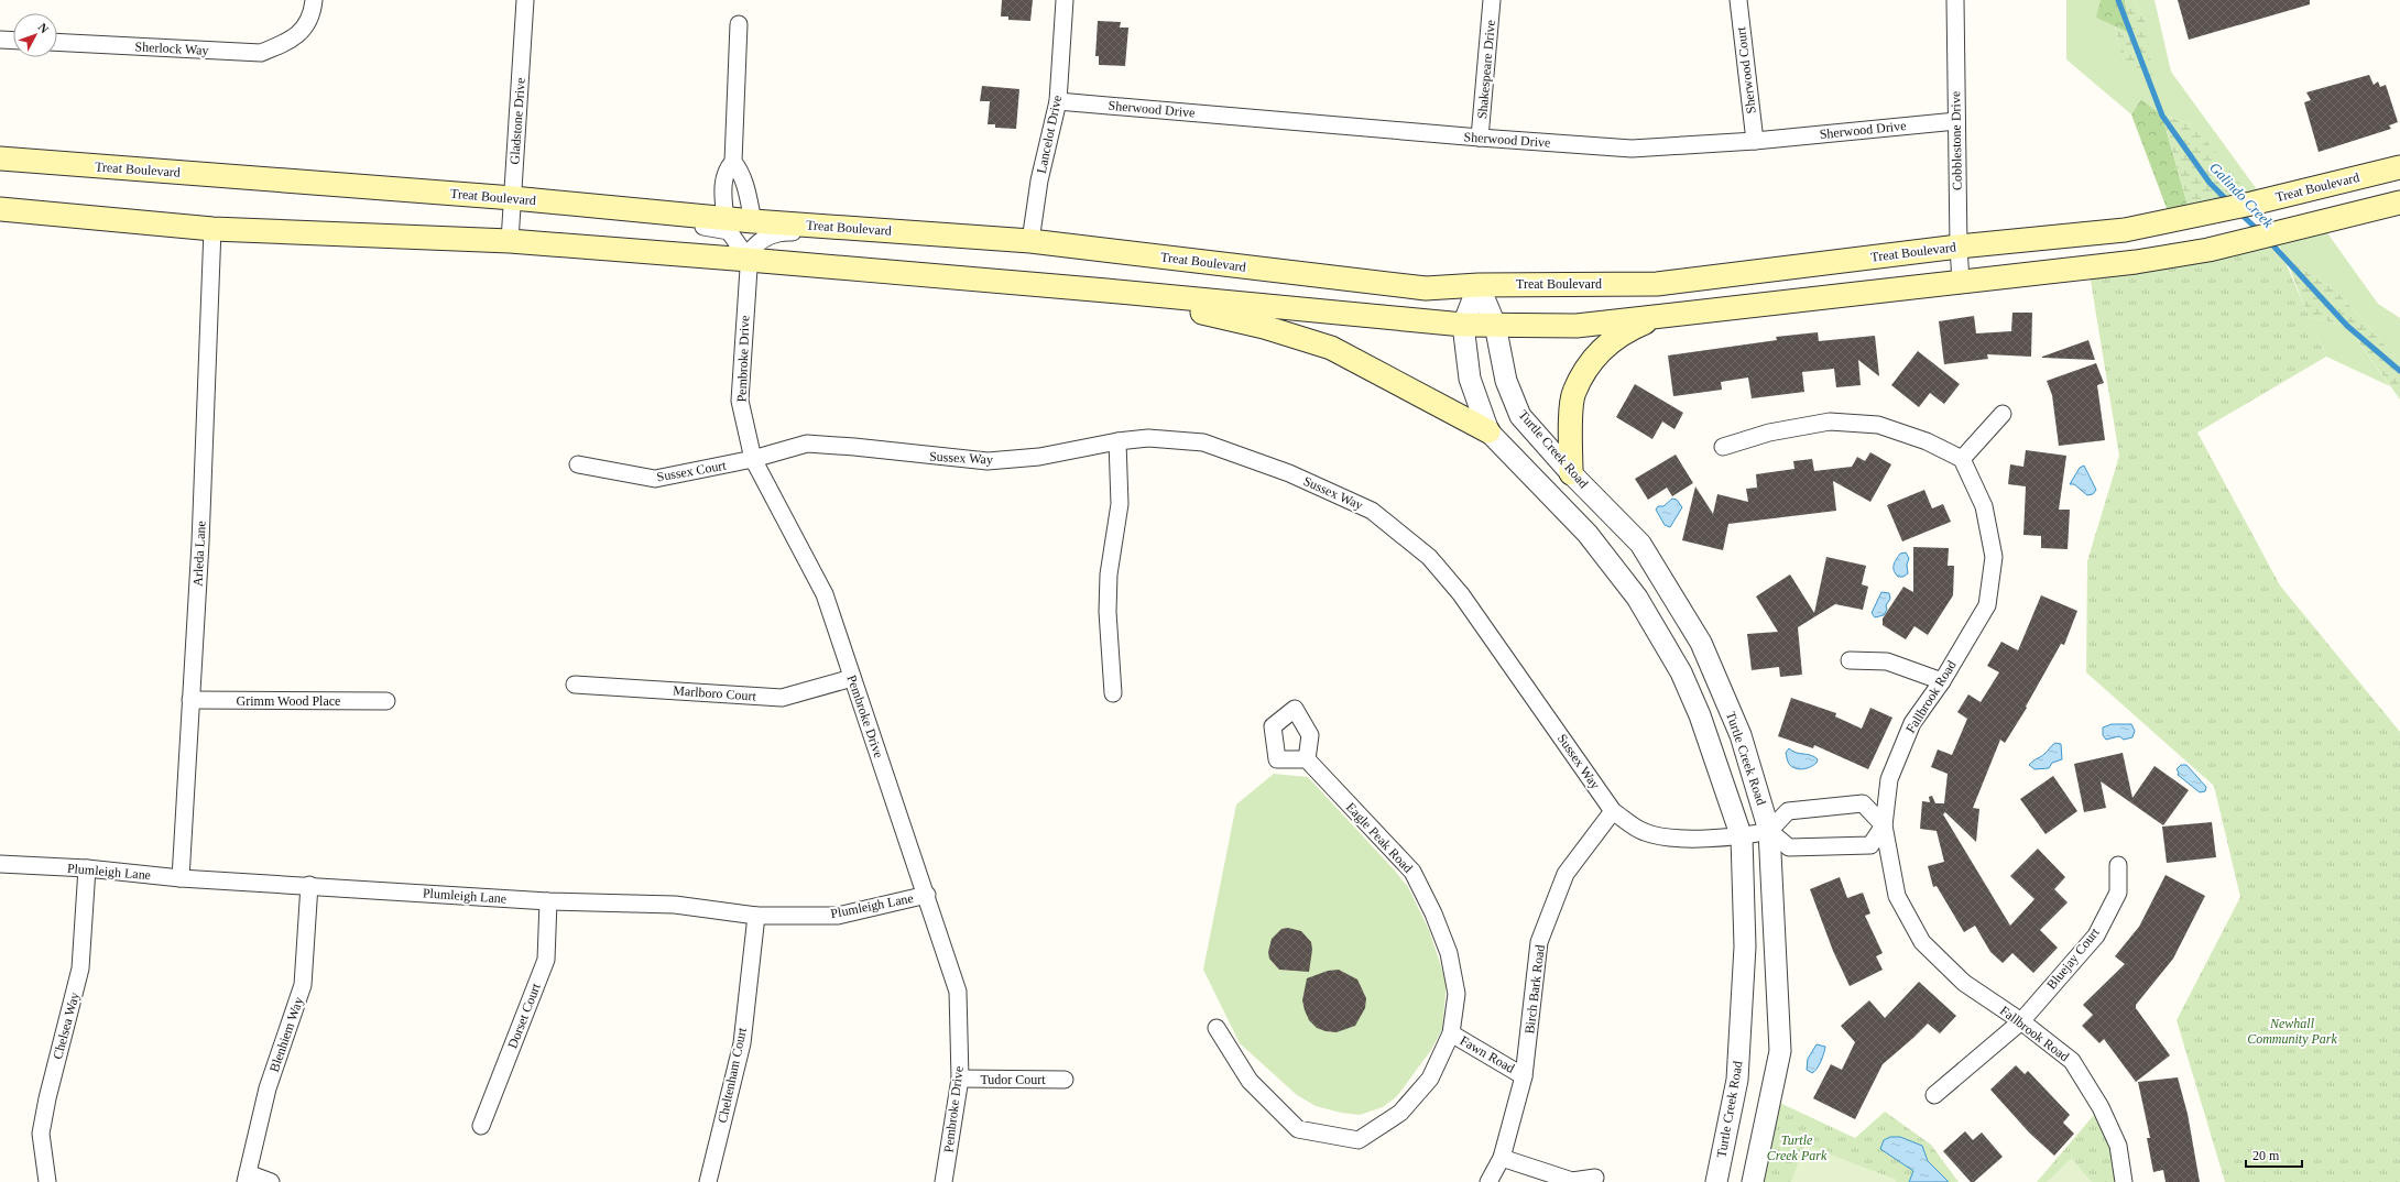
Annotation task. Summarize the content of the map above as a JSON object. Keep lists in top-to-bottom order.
{
  "streets": {
    "main road": ["Treat Boulevard"],
    "street": [
      "Sherlock Way",
      "Shakespeare Drive",
      "Sherwood Court",
      "Sherwood Drive",
      "Gladstone Drive",
      "Lancelot Drive",
      "Cobblestone Drive",
      "Pembroke Drive",
      "Turtle Creek Road",
      "Sussex Way",
      "Sussex Court",
      "Arleda Lane",
      "Marlboro Court",
      "Fallbrook Road",
      "Grimm Wood Place",
      "Eagle Peak Road",
      "Plumleigh Lane",
      "Bluejay Court",
      "Birch Bark Road",
      "Dorset Court",
      "Chelsea Way",
      "Blenhiem Way",
      "Fawn Road",
      "Cheltenham Court",
      "Tudor Court"
    ]
  },
  "crossings": [
    ["Shakespeare Drive", "Sherwood Drive"],
    ["Sherwood Court", "Sherwood Drive"],
    ["Sherwood Drive", "Lancelot Drive"],
    ["Sherwood Drive", "Cobblestone Drive"],
    ["Gladstone Drive", "Treat Boulevard"],
    ["Lancelot Drive", "Treat Boulevard"],
    ["Cobblestone Drive", "Treat Boulevard"],
    ["Treat Boulevard", "Pembroke Drive"],
    ["Treat Boulevard", "Turtle Creek Road"],
    ["Pembroke Drive", "Sussex Way"],
    ["Pembroke Drive", "Sussex Court"],
    ["Pembroke Drive", "Marlboro Court"],
    ["Pembroke Drive", "Plumleigh Lane"],
    ["Pembroke Drive", "Tudor Court"],
    ["Turtle Creek Road", "Sussex Way"],
    ["Sussex Way", "Sussex Court"],
    ["Sussex Way", "Birch Bark Road"],
    ["Arleda Lane", "Grimm Wood Place"],
    ["Arleda Lane", "Plumleigh Lane"],
    ["Fallbrook Road", "Bluejay Court"],
    ["Eagle Peak Road", "Fawn Road"],
    ["Plumleigh Lane", "Dorset Court"],
    ["Plumleigh Lane", "Chelsea Way"],
    ["Plumleigh Lane", "Blenhiem Way"],
    ["Plumleigh Lane", "Cheltenham Court"],
    ["Birch Bark Road", "Fawn Road"]
  ],
  "water": ["Galindo Creek"],
  "parks": ["Newhall Community Park", "Turtle Creek Park"],
  "scale_bar": "20 m",
  "north": "top right"
}
